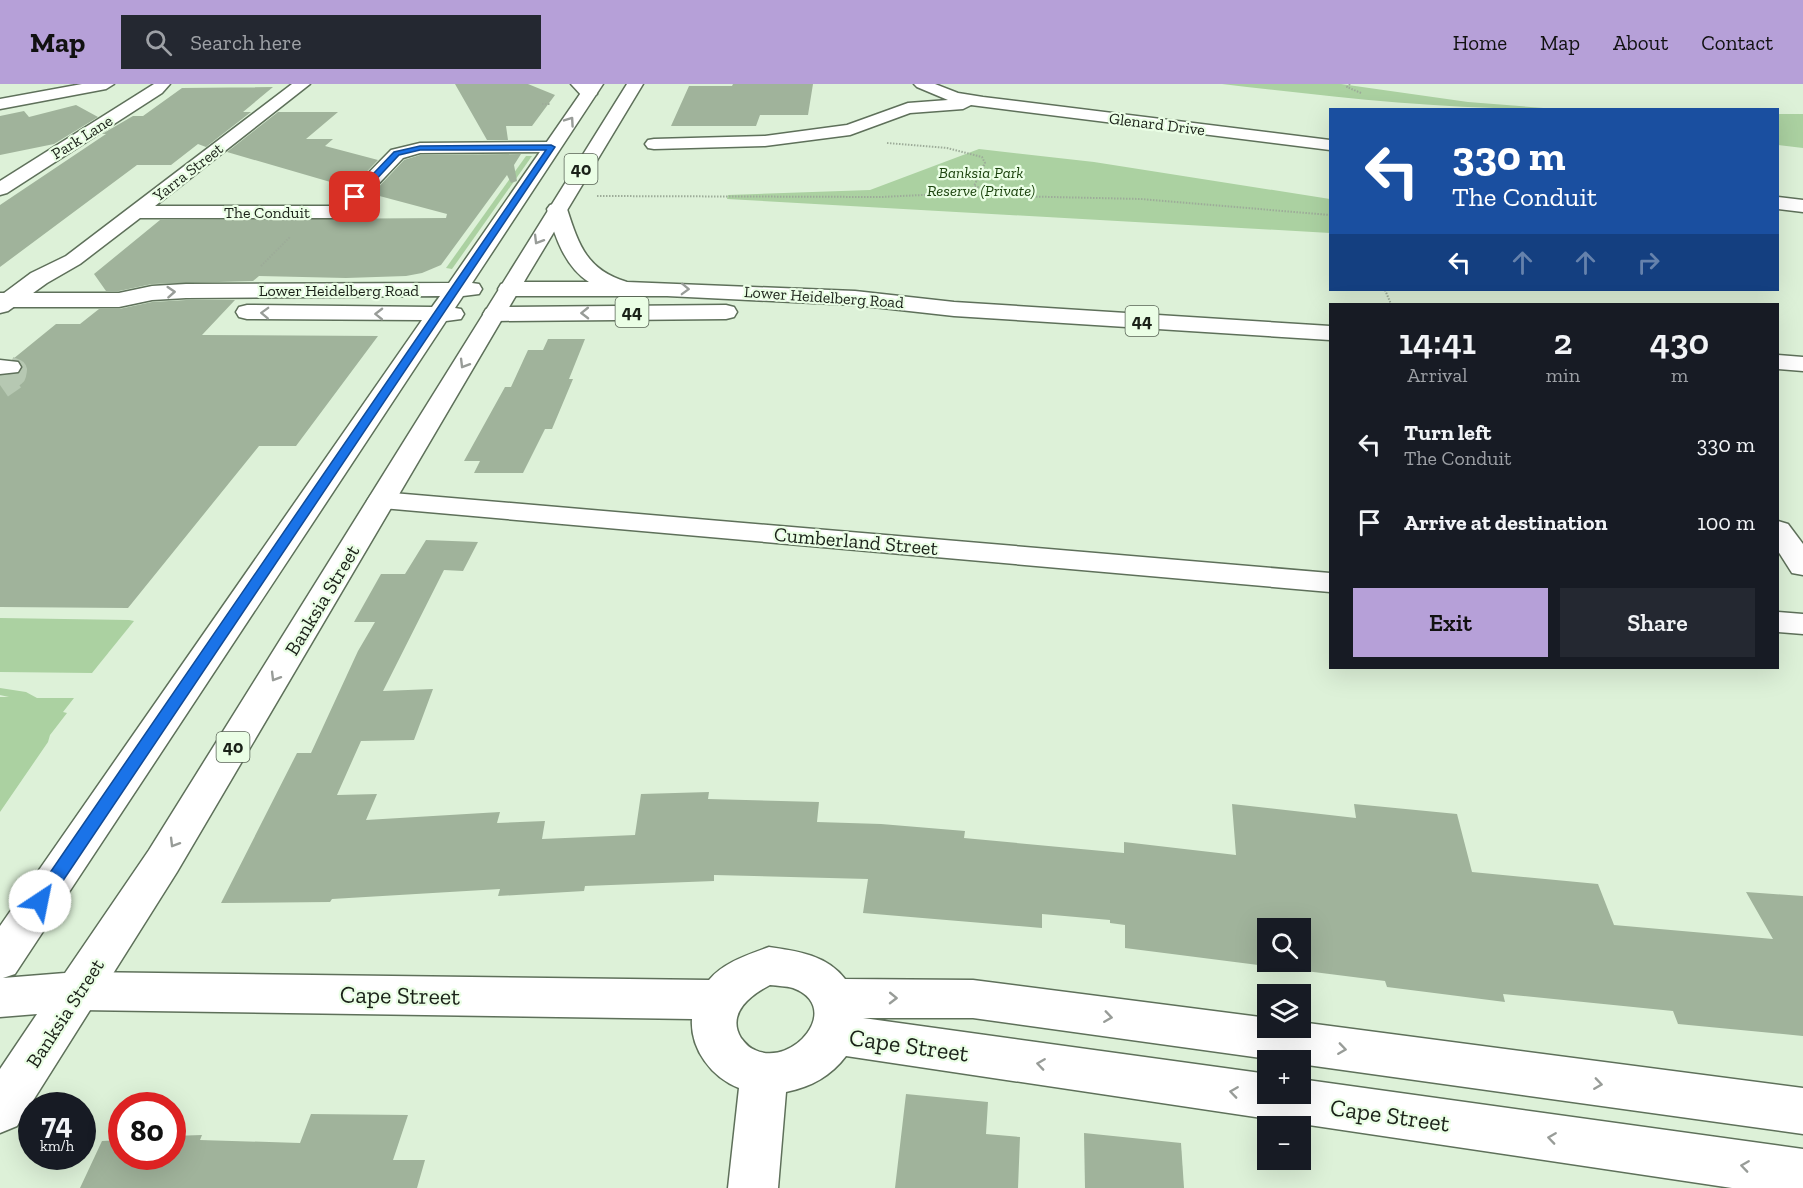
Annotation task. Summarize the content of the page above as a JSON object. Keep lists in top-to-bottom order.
{
  "streets": {
    "main road": [
      "Glenard Drive",
      "Park Lane",
      "40",
      "Yarra Street",
      "The Conduit",
      "Lower Heidelberg Road",
      "44",
      "Cumberland Street",
      "Banksia Street",
      "Cape Street"
    ]
  },
  "crossings": [
    ["40", "The Conduit"],
    ["40", "Lower Heidelberg Road"],
    ["Yarra Street", "The Conduit"],
    ["Yarra Street", "Lower Heidelberg Road"],
    ["Lower Heidelberg Road", "Banksia Street"],
    ["Cumberland Street", "Banksia Street"],
    ["Banksia Street", "Cape Street"]
  ],
  "parks": ["Banksia Park Reserve (Private)"],
  "page": {
    "header": "Map",
    "search": "Search here",
    "nav": [
      "Home",
      "Map",
      "About",
      "Contact"
    ],
    "turn": ["330 m", "The Conduit"],
    "eta": [
      "14:41",
      "Arrival",
      "2",
      "min",
      "430",
      "m"
    ],
    "list": [
      {
        "name": "Turn left",
        "note": "The Conduit",
        "value": "330 m"
      },
      {
        "name": "Arrive at destination",
        "value": "100 m"
      }
    ],
    "buttons": ["Exit", "Share"],
    "map_buttons": ["+", "−"],
    "speed": "74 km/h",
    "limit": "80"
  }
}
